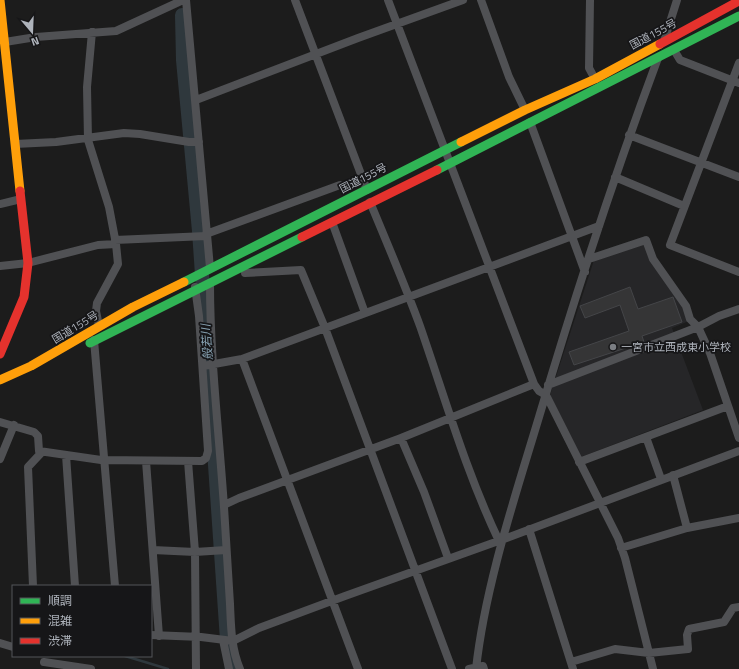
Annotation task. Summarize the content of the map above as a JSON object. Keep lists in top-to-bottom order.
{
  "streets": {
    "main road": ["国道155号"]
  },
  "water": ["般若川"],
  "places": ["一宮市立西成東小学校"],
  "legend": ["順調", "混雑", "渋滞"],
  "north": "bottom"
}
